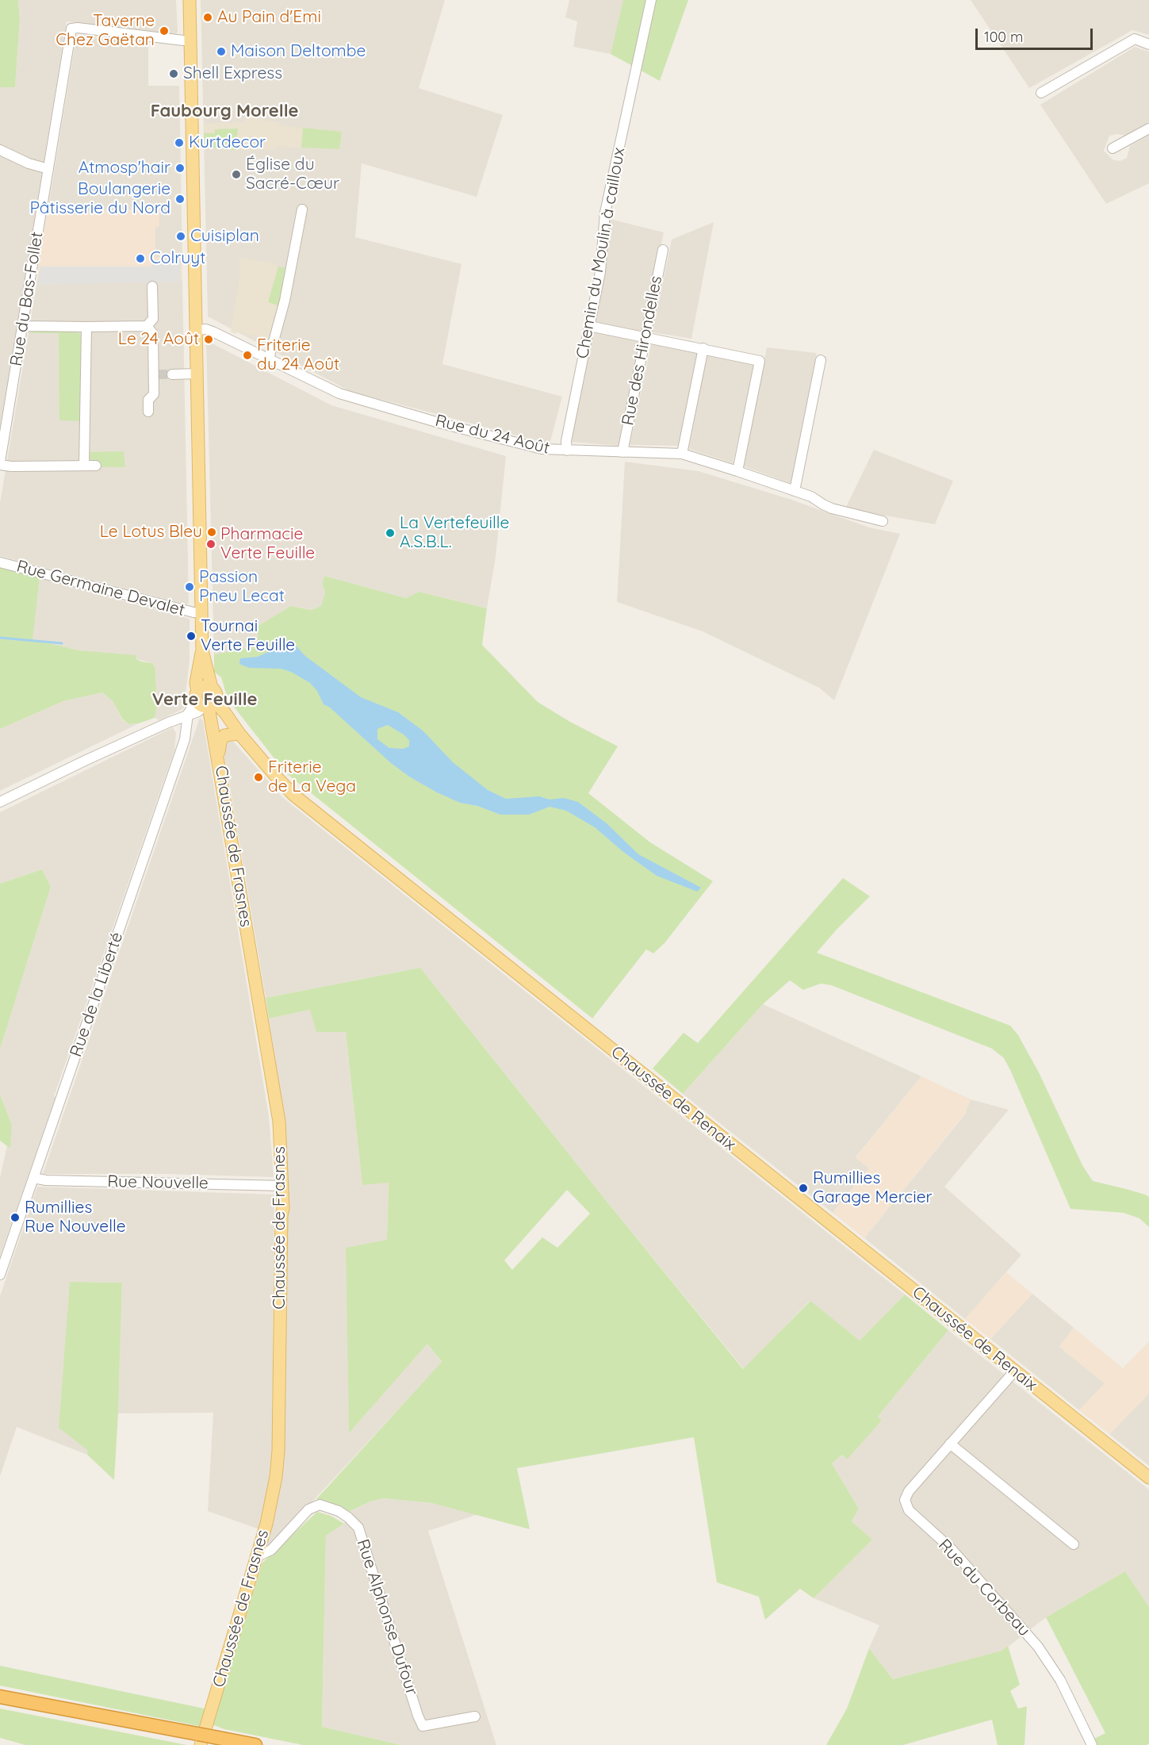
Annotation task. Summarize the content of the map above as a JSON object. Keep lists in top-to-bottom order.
{
  "streets": {
    "main road": ["Chaussée de Frasnes", "Chaussée de Renaix"],
    "street": [
      "Chemin du Moulin à cailloux",
      "Rue du Bas-Follet",
      "Rue des Hirondelles",
      "Rue du 24 Août",
      "Rue Germaine Devalet",
      "Rue de la Liberté",
      "Rue Nouvelle",
      "Rue du Corbeau",
      "Rue Alphonse Dufour"
    ]
  },
  "crossings": [
    ["Chemin du Moulin à cailloux", "Rue du 24 Août"],
    ["Rue des Hirondelles", "Rue du 24 Août"],
    ["Chaussée de Frasnes", "Chaussée de Renaix"],
    ["Chaussée de Frasnes", "Rue Nouvelle"],
    ["Chaussée de Frasnes", "Rue Alphonse Dufour"],
    ["Rue de la Liberté", "Rue Nouvelle"],
    ["Chaussée de Renaix", "Rue du Corbeau"]
  ],
  "districts": ["Faubourg Morelle", "Verte Feuille"],
  "places": [
    "Au Pain d'Emi",
    "Taverne Chez Gaëtan",
    "Maison Deltombe",
    "Shell Express",
    "Kurtdecor",
    "Atmosp'hair",
    "Église du Sacré-Cœur",
    "Boulangerie Pâtisserie du Nord",
    "Cuisiplan",
    "Colruyt",
    "Le 24 Août",
    "Friterie du 24 Août",
    "Le Lotus Bleu",
    "La Vertefeuille A.S.B.L.",
    "Pharmacie Verte Feuille",
    "Passion Pneu Lecat",
    "Tournai Verte Feuille",
    "Friterie de La Vega",
    "Rumillies Garage Mercier",
    "Rumillies Rue Nouvelle"
  ],
  "scale_bar": "100 m"
}
